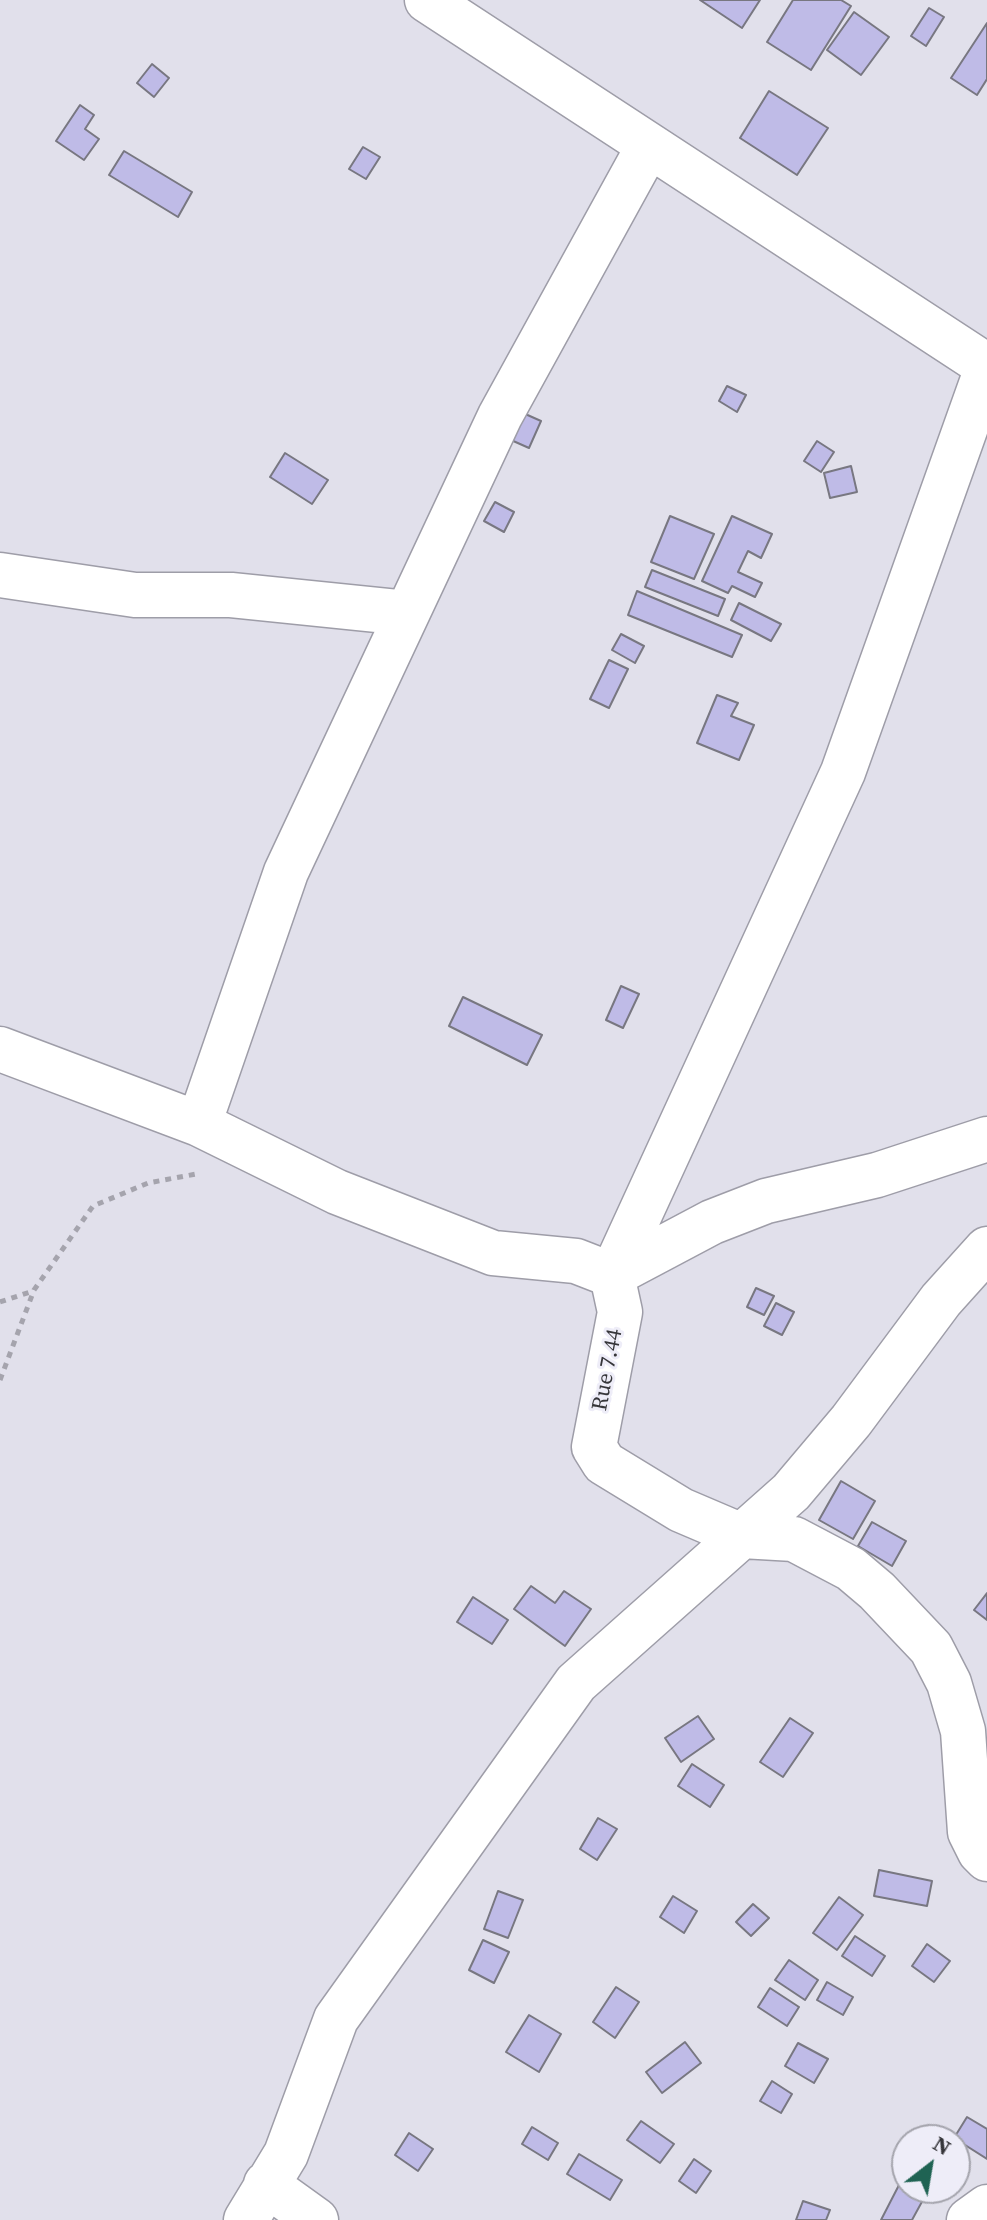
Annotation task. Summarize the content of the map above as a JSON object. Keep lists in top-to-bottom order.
{
  "streets": {
    "street": ["Rue 7.44"]
  },
  "north": "top right"
}
